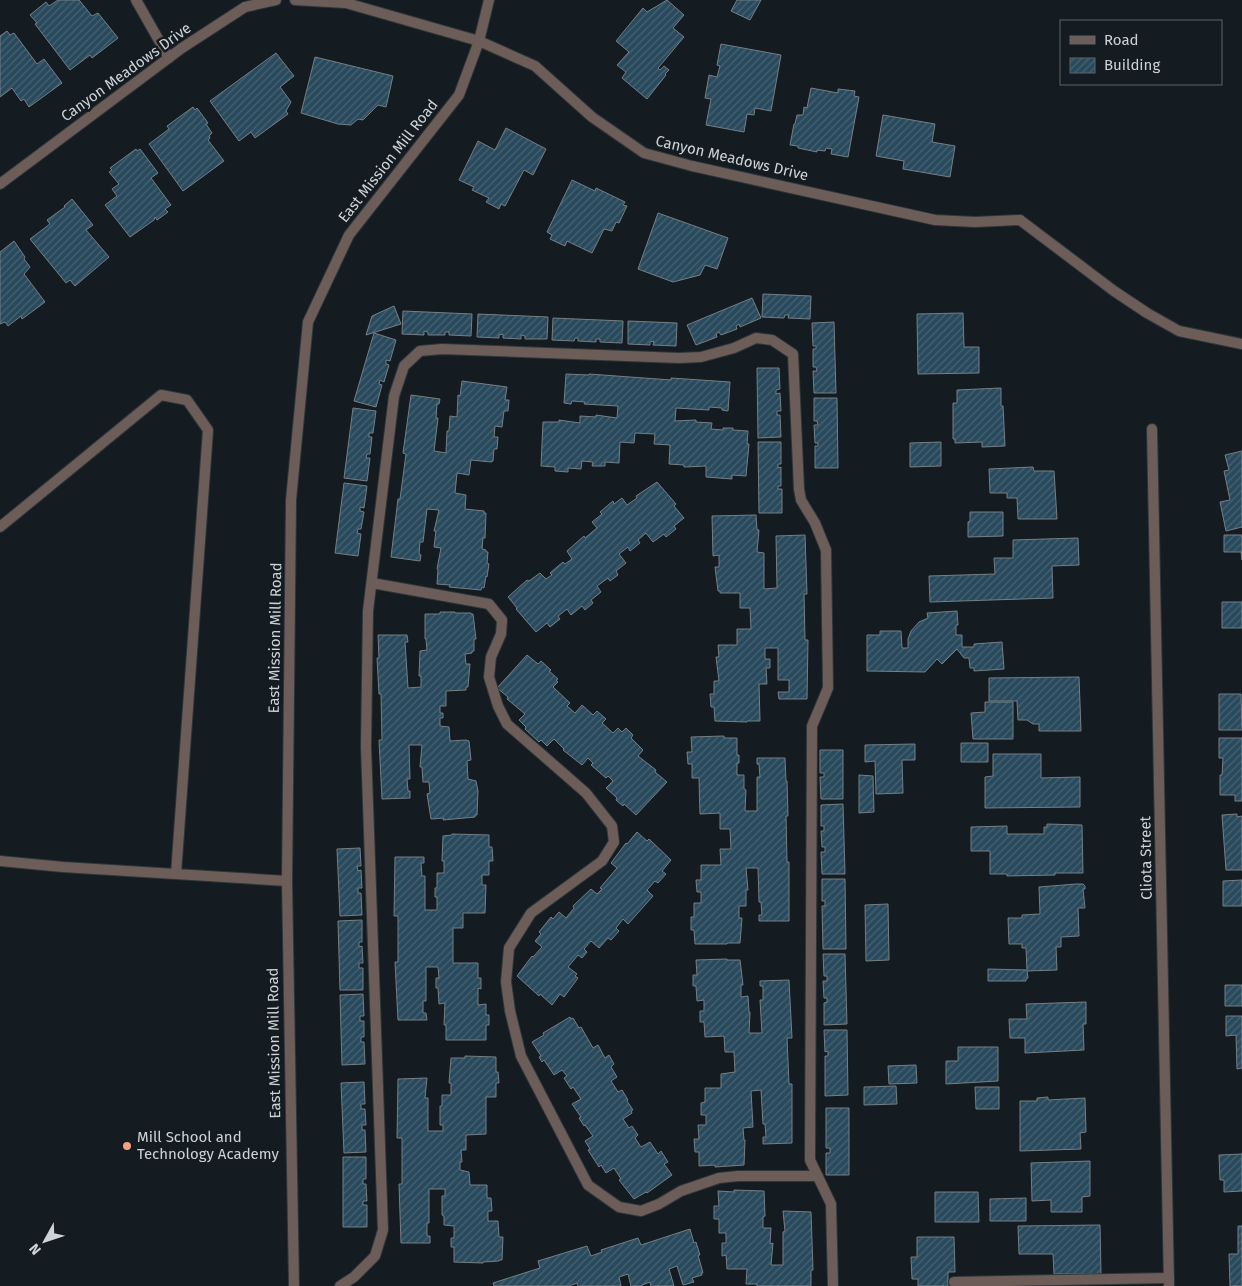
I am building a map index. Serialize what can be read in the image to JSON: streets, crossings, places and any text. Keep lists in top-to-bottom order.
{
  "streets": {
    "street": ["Canyon Meadows Drive", "East Mission Mill Road", "Cliota Street"]
  },
  "crossings": [
    ["Canyon Meadows Drive", "East Mission Mill Road"]
  ],
  "places": ["Mill School and Technology Academy"],
  "legend": ["Road", "Building"],
  "north": "bottom left"
}
